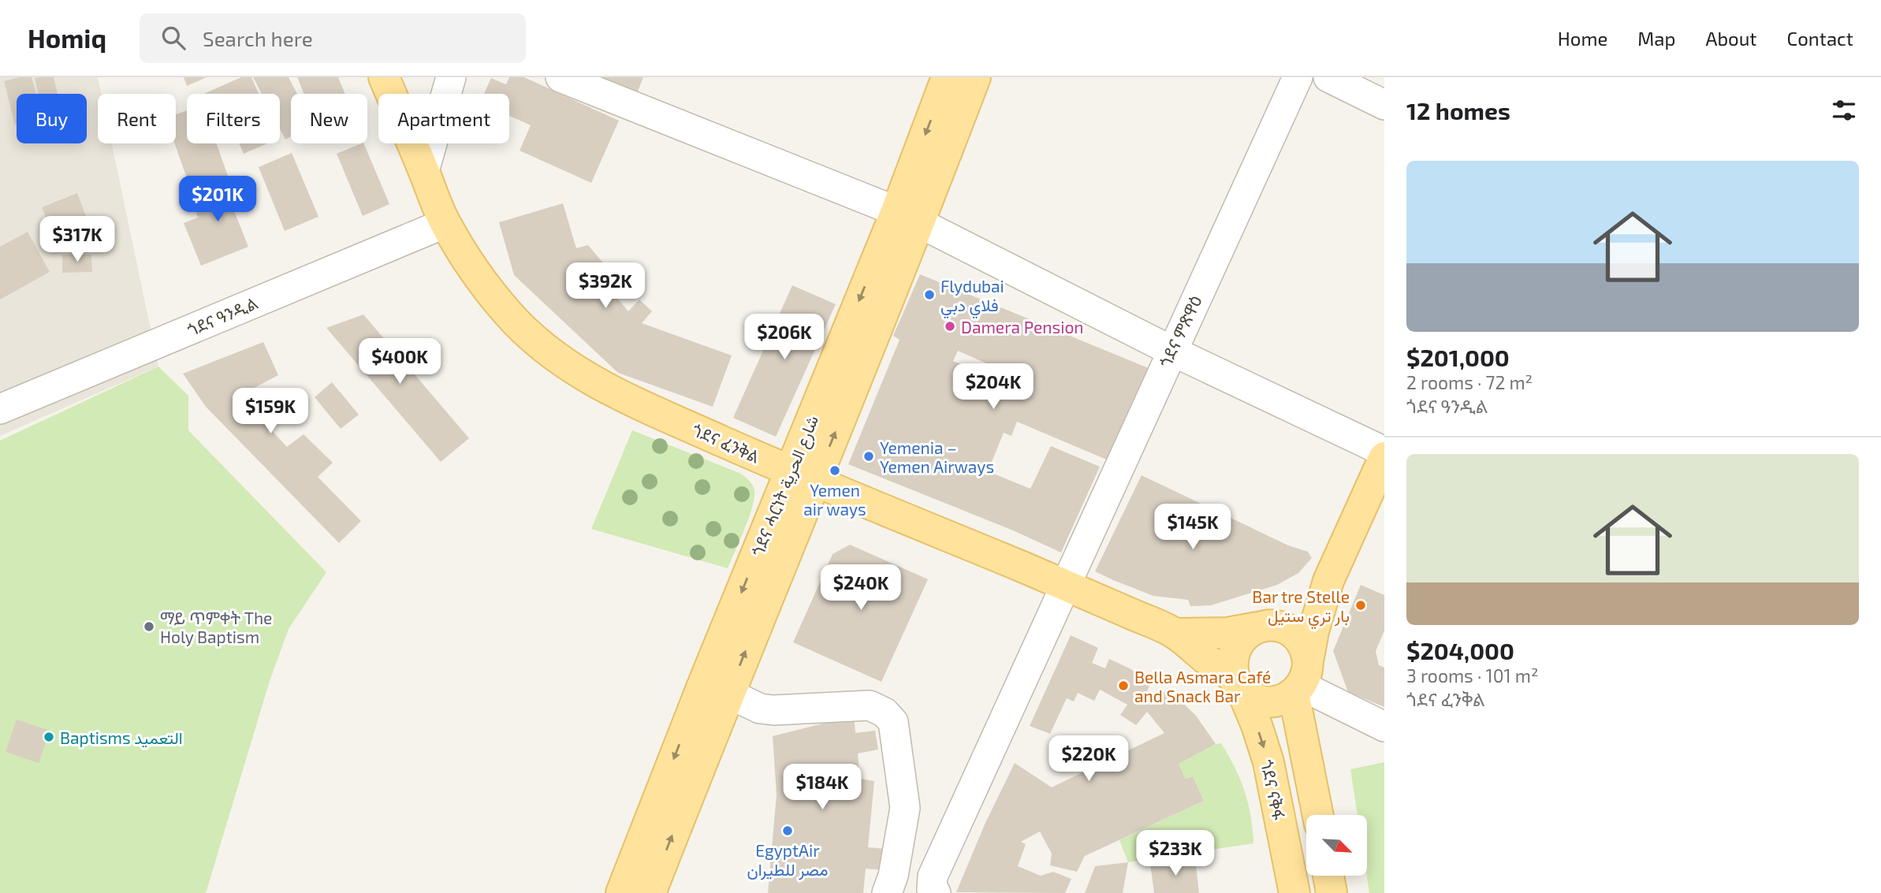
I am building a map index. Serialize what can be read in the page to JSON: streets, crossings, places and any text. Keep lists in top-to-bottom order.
{
  "streets": {
    "main road": ["ጎደና ፈንቅል", "ጎደና ሓርነት شارع الحرية", "ጎደና ናቅፋ"],
    "street": ["ጎደና ዓንዲል", "ጎደና ምጽዋዕ"]
  },
  "crossings": [
    ["ጎደና ዓንዲል", "ጎደና ፈንቅል"],
    ["ጎደና ምጽዋዕ", "ጎደና ፈንቅል"],
    ["ጎደና ፈንቅል", "ጎደና ሓርነት شارع الحرية"],
    ["ጎደና ፈንቅል", "ጎደና ናቅፋ"]
  ],
  "places": [
    "Flydubai فلاي دبي",
    "Damera Pension",
    "Yemenia – Yemen Airways",
    "Yemen air ways",
    "Bar tre Stelle بار تري ستيل",
    "ማይ ጥምቀት The Holy Baptism",
    "Bella Asmara Café and Snack Bar",
    "Baptisms التعميد",
    "EgyptAir مصر للطيران"
  ],
  "north": "bottom right",
  "page": {
    "header": "Homiq",
    "search": "Search here",
    "nav": [
      "Home",
      "Map",
      "About",
      "Contact"
    ],
    "heading": "12 homes",
    "chip": [
      "Buy",
      "Rent",
      "Filters",
      "New",
      "Apartment"
    ],
    "list": [
      {
        "name": "$201,000",
        "note": "2 rooms · 72 m² · ጎደና ዓንዲል"
      },
      {
        "name": "$204,000",
        "note": "3 rooms · 101 m² · ጎደና ፈንቅል"
      }
    ],
    "price": [
      "$201K",
      "$317K",
      "$392K",
      "$206K",
      "$400K",
      "$204K",
      "$159K",
      "$145K",
      "$240K",
      "$220K",
      "$184K",
      "$233K"
    ]
  }
}
